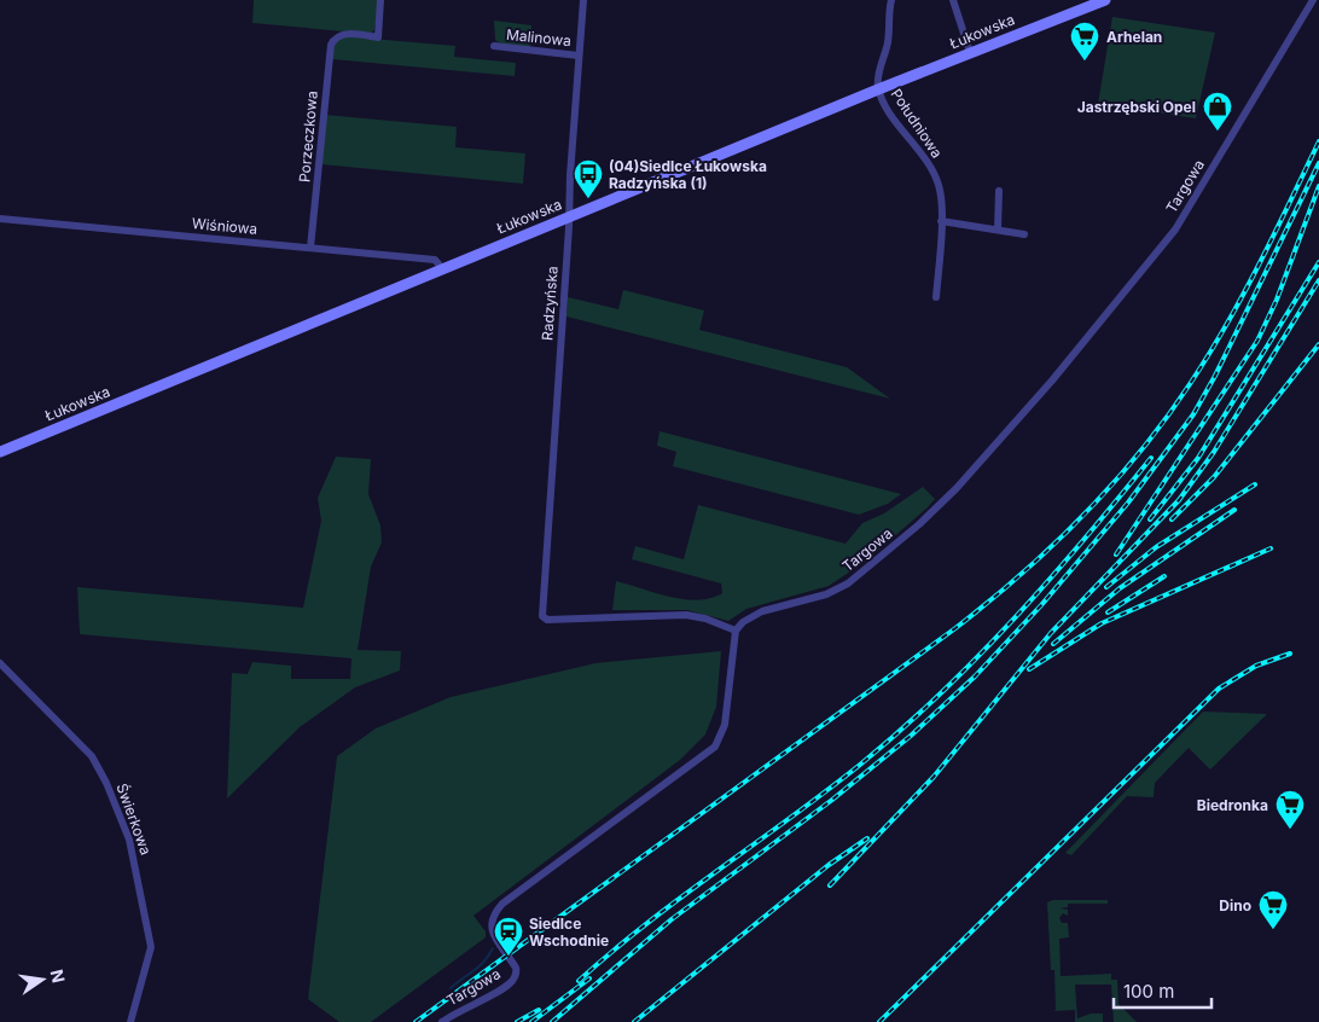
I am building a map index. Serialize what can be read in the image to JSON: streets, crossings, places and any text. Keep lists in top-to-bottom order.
{
  "streets": {
    "main road": ["Łukowska"],
    "street": [
      "Malinowa",
      "Południowa",
      "Porzeczkowa",
      "Targowa",
      "Wiśniowa",
      "Radzyńska",
      "Świerkowa"
    ]
  },
  "crossings": [
    ["Łukowska", "Południowa"],
    ["Łukowska", "Wiśniowa"],
    ["Łukowska", "Radzyńska"],
    ["Malinowa", "Radzyńska"],
    ["Porzeczkowa", "Wiśniowa"],
    ["Targowa", "Radzyńska"]
  ],
  "places": {
    "supermarket": ["Arhelan", "Biedronka", "Dino"],
    "shop": ["Jastrzębski Opel"],
    "bus stop": ["(04)Siedlce Łukowska Radzyńska (1)"],
    "station": ["Siedlce Wschodnie"]
  },
  "scale_bar": "100 m",
  "north": "right"
}
